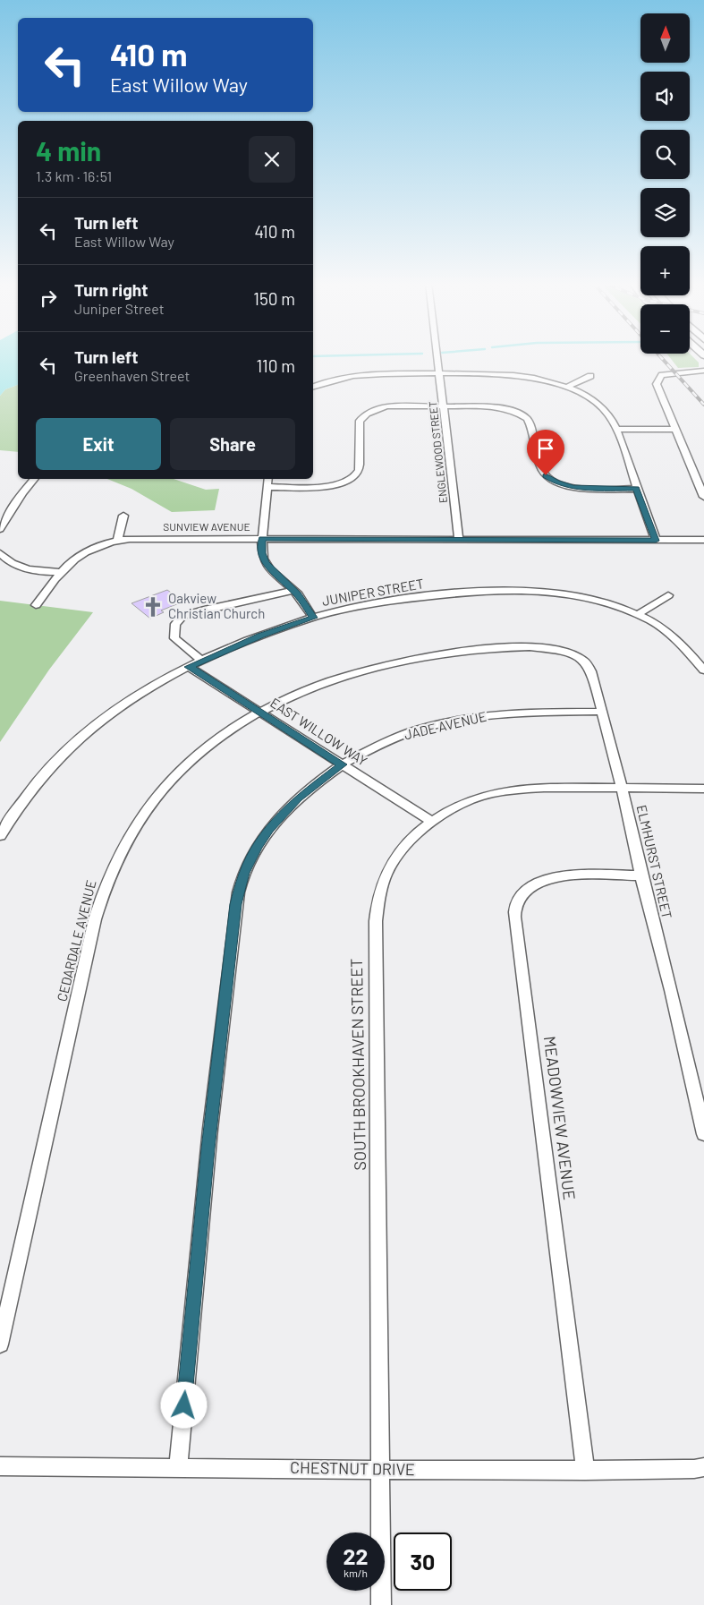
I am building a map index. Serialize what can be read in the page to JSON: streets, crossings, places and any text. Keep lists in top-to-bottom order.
{
  "streets": {
    "street": [
      "ENGLEWOOD STREET",
      "SUNVIEW AVENUE",
      "JUNIPER STREET",
      "JADE AVENUE",
      "EAST WILLOW WAY",
      "ELMHURST STREET",
      "CEDARDALE AVENUE",
      "SOUTH BROOKHAVEN STREET",
      "MEADOWVIEW AVENUE",
      "CHESTNUT DRIVE"
    ]
  },
  "crossings": [
    ["ENGLEWOOD STREET", "SUNVIEW AVENUE"],
    ["JUNIPER STREET", "EAST WILLOW WAY"],
    ["JADE AVENUE", "EAST WILLOW WAY"],
    ["JADE AVENUE", "ELMHURST STREET"],
    ["JADE AVENUE", "CHESTNUT DRIVE"],
    ["EAST WILLOW WAY", "CEDARDALE AVENUE"],
    ["EAST WILLOW WAY", "SOUTH BROOKHAVEN STREET"],
    ["ELMHURST STREET", "CEDARDALE AVENUE"],
    ["ELMHURST STREET", "SOUTH BROOKHAVEN STREET"],
    ["ELMHURST STREET", "MEADOWVIEW AVENUE"],
    ["SOUTH BROOKHAVEN STREET", "CHESTNUT DRIVE"],
    ["MEADOWVIEW AVENUE", "CHESTNUT DRIVE"]
  ],
  "places": {
    "church": ["Oakview Christian Church"]
  },
  "north": "top",
  "page": {
    "map_buttons": ["+", "−"],
    "turn": ["410 m", "East Willow Way"],
    "heading": ["4 min", "1.3 km · 16:51"],
    "list": [
      {
        "name": "Turn left",
        "note": "East Willow Way",
        "value": "410 m"
      },
      {
        "name": "Turn right",
        "note": "Juniper Street",
        "value": "150 m"
      },
      {
        "name": "Turn left",
        "note": "Greenhaven Street",
        "value": "110 m"
      }
    ],
    "buttons": ["Exit", "Share"],
    "speed": "22 km/h",
    "limit": "30"
  }
}
